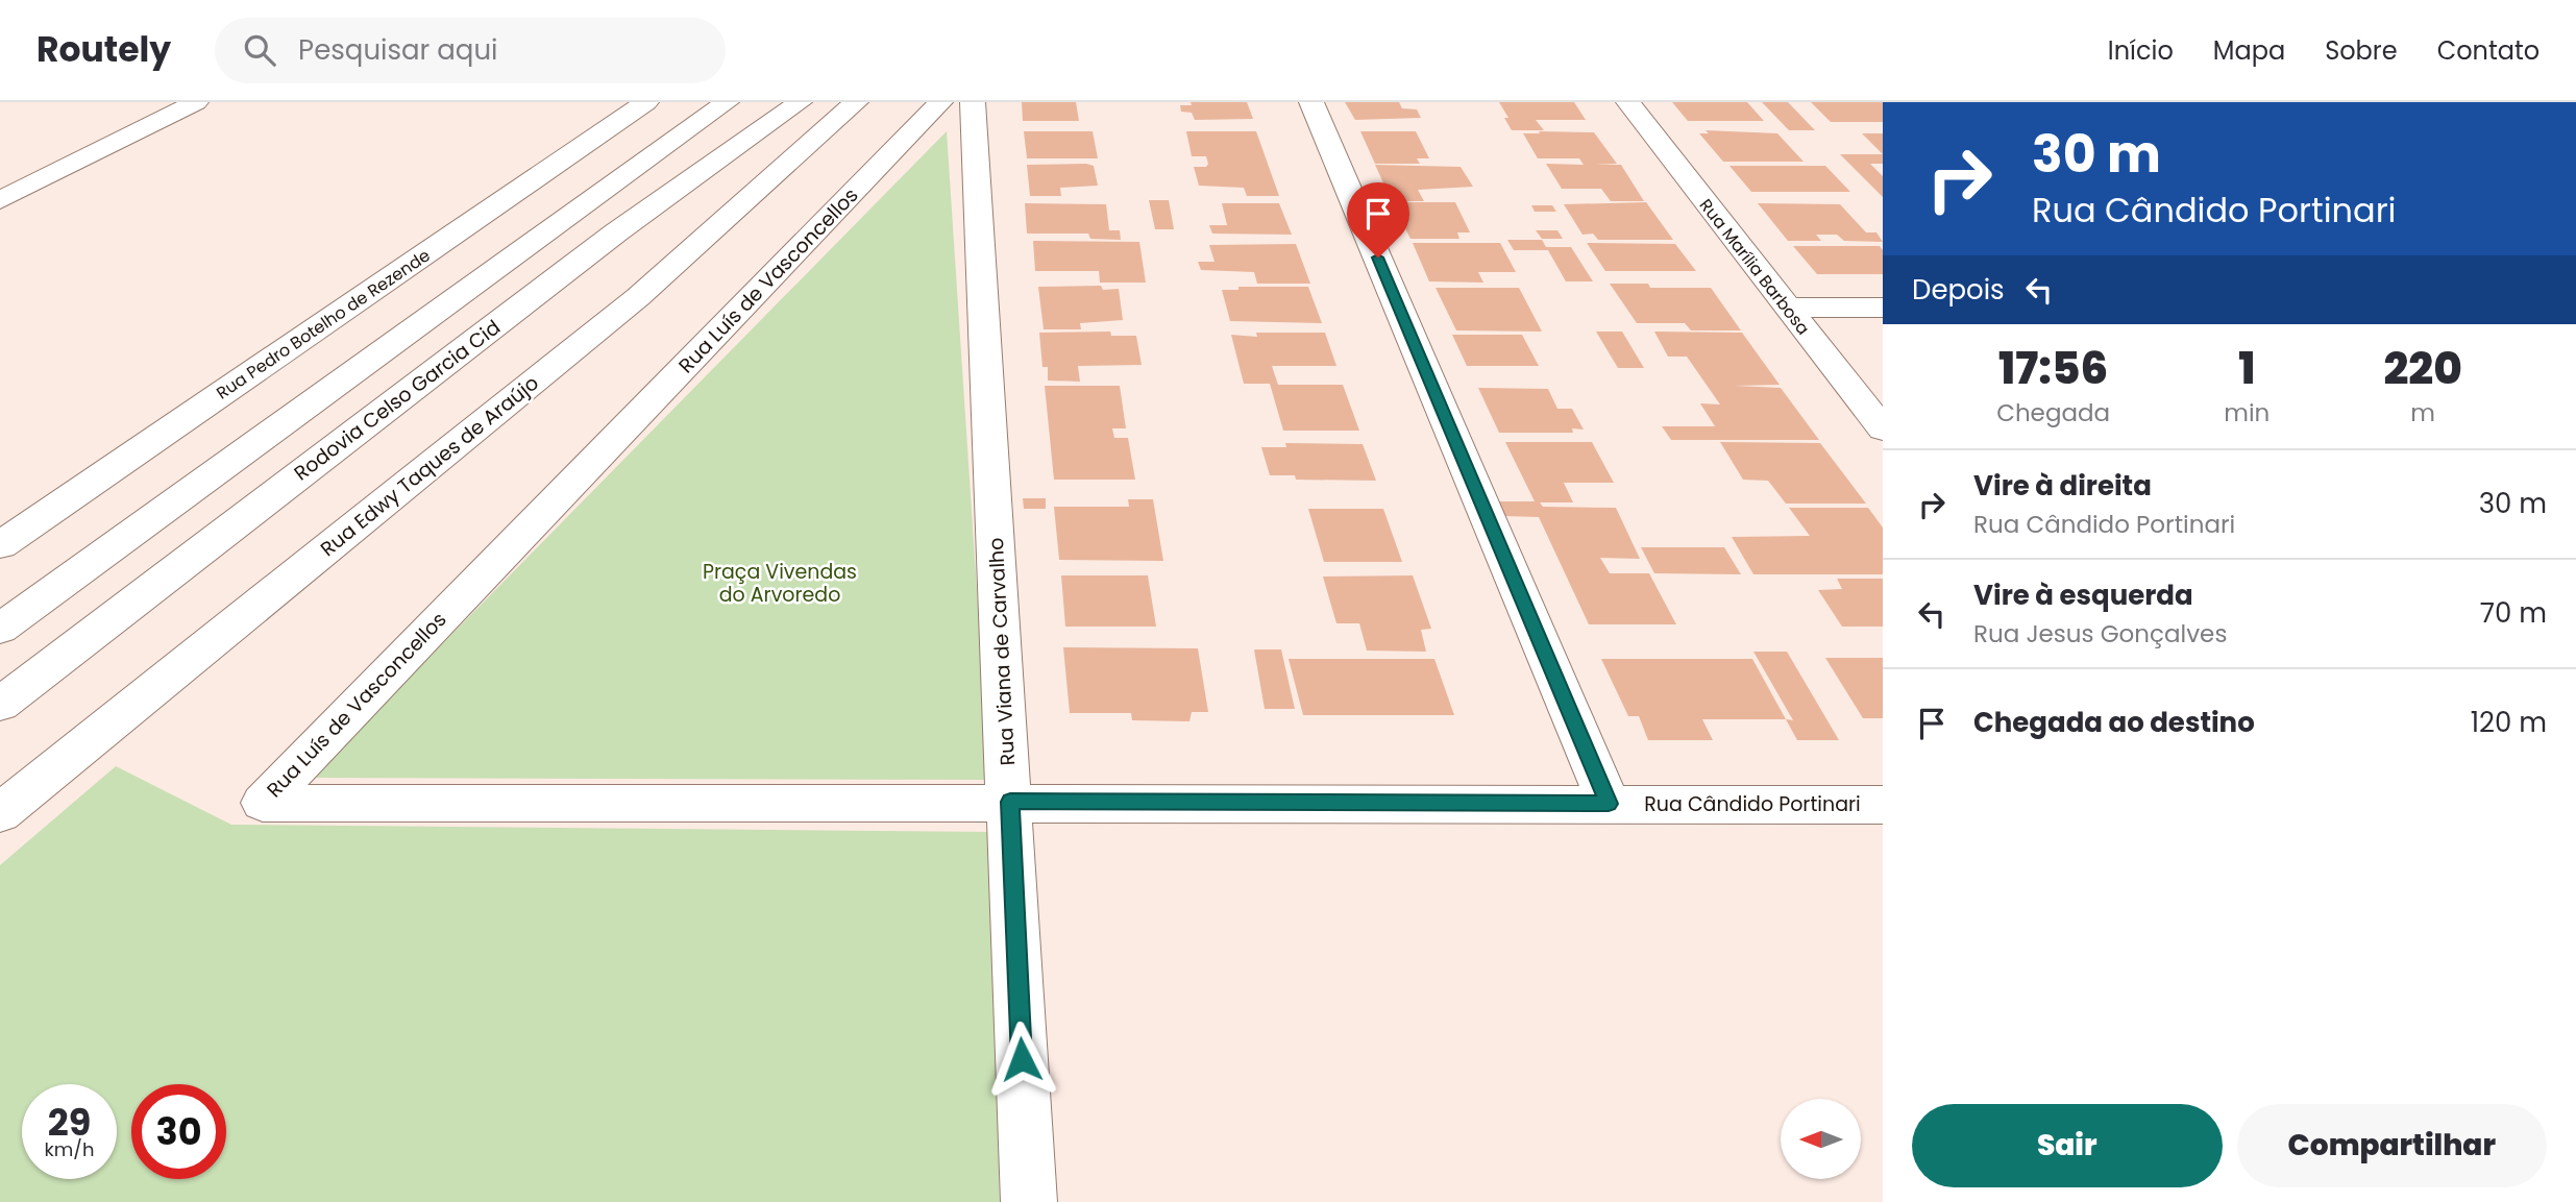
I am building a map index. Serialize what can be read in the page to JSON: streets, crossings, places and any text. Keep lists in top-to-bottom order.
{
  "streets": {
    "main road": [
      "Rua Marília Barbosa",
      "Rua Luís de Vasconcellos",
      "Rua Pedro Botelho de Rezende",
      "Rodovia Celso Garcia Cid",
      "Rua Edwy Taques de Araújo",
      "Rua Viana de Carvalho",
      "Rua Cândido Portinari"
    ]
  },
  "crossings": [
    ["Rua Luís de Vasconcellos", "Rua Viana de Carvalho"],
    ["Rua Luís de Vasconcellos", "Rua Cândido Portinari"],
    ["Rua Viana de Carvalho", "Rua Cândido Portinari"]
  ],
  "parks": ["Praça Vivendas do Arvoredo"],
  "north": "left",
  "page": {
    "header": "Routely",
    "search": "Pesquisar aqui",
    "nav": [
      "Início",
      "Mapa",
      "Sobre",
      "Contato"
    ],
    "turn": ["30 m", "Rua Cândido Portinari"],
    "then": "Depois",
    "eta": [
      "17:56",
      "Chegada",
      "1",
      "min",
      "220",
      "m"
    ],
    "list": [
      {
        "name": "Vire à direita",
        "note": "Rua Cândido Portinari",
        "value": "30 m"
      },
      {
        "name": "Vire à esquerda",
        "note": "Rua Jesus Gonçalves",
        "value": "70 m"
      },
      {
        "name": "Chegada ao destino",
        "value": "120 m"
      }
    ],
    "speed": "29 km/h",
    "limit": "30",
    "buttons": ["Sair", "Compartilhar"]
  }
}
